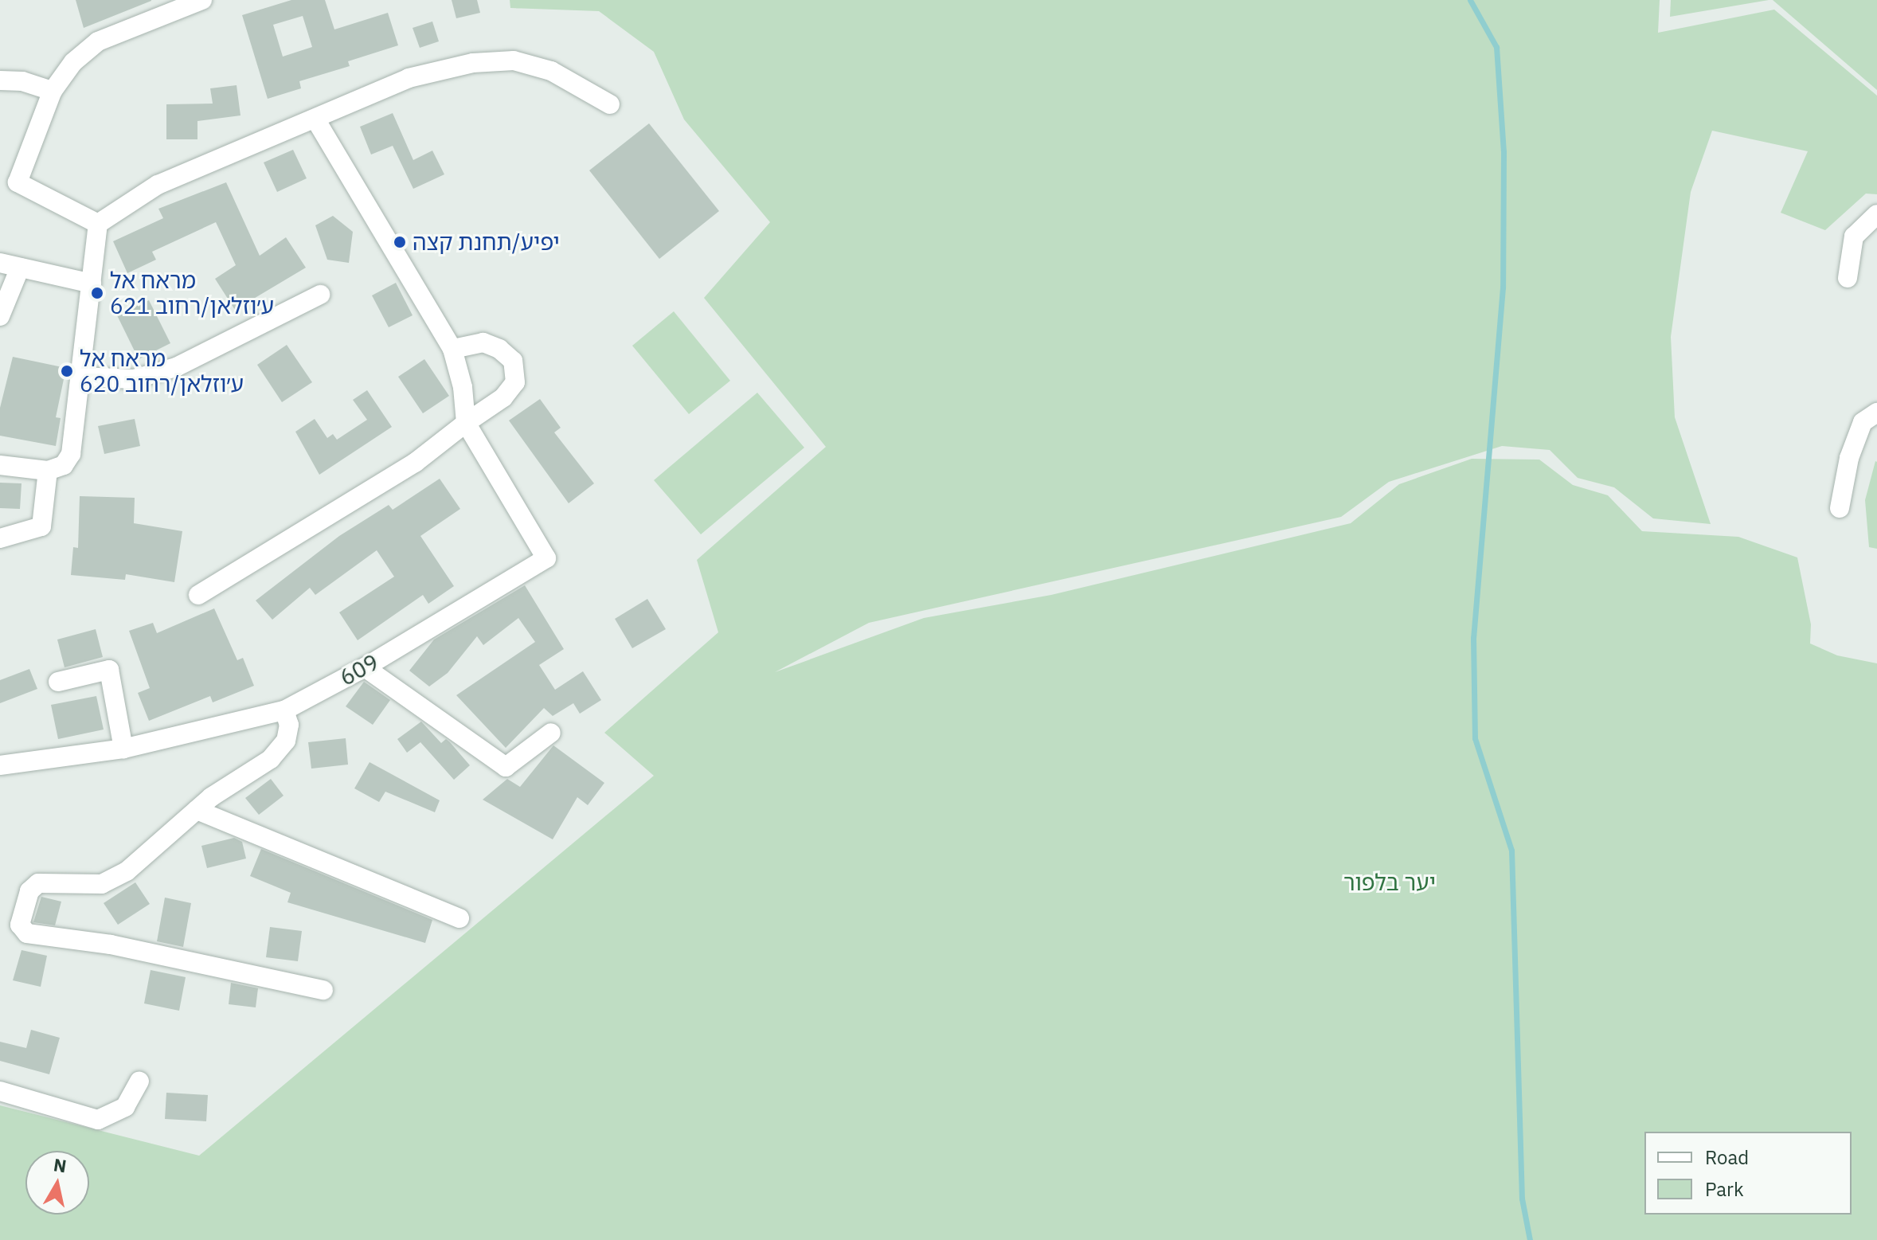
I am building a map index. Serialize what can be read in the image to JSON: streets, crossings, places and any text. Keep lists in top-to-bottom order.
{
  "streets": {
    "street": ["609"]
  },
  "parks": ["יער בלפור"],
  "places": ["יפיע/תחנת קצה", "מראח אל ע׳וזלאן/רחוב 621", "מראח אל ע׳וזלאן/רחוב 620"],
  "legend": ["Road", "Park"],
  "north": "top"
}
